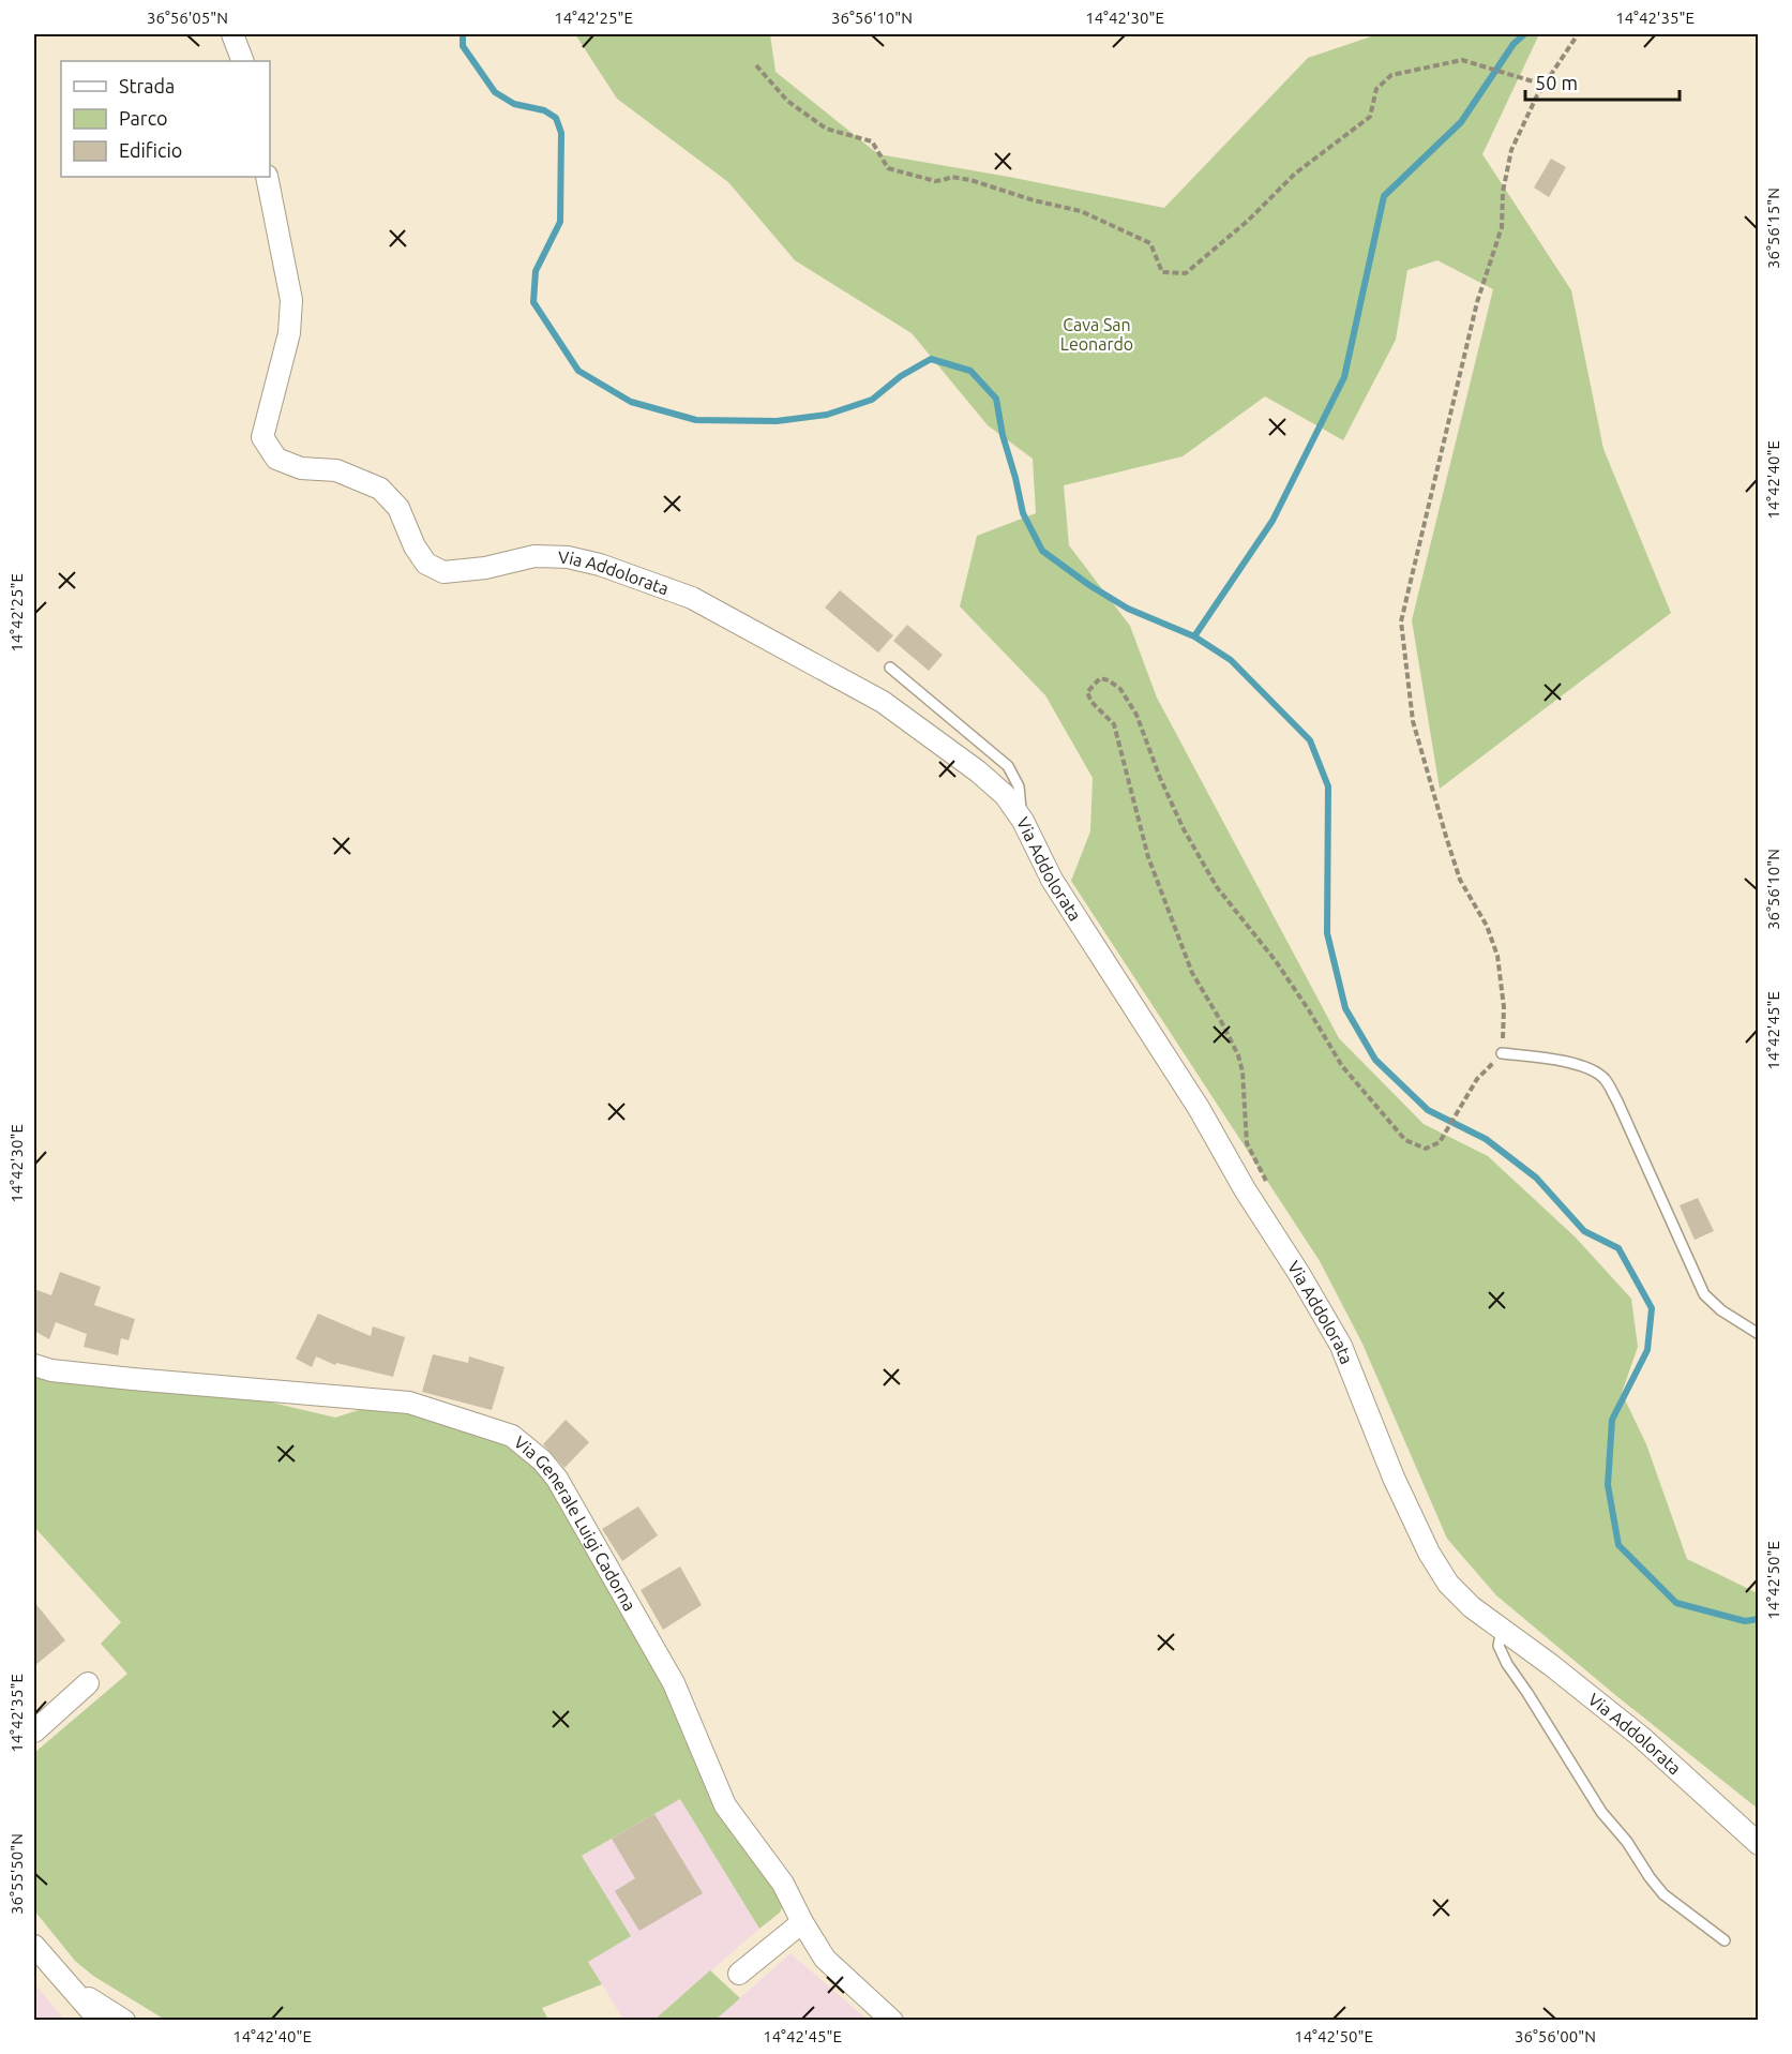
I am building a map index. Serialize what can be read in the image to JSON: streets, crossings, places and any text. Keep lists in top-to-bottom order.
{
  "streets": {
    "street": ["Via Addolorata", "Via Generale Luigi Cadorna"]
  },
  "parks": ["Cava San Leonardo"],
  "legend": ["Strada", "Parco", "Edificio"],
  "scale_bar": "50 m",
  "coordinates": [
    "36°56'05\"N",
    "14°42'25\"E",
    "36°56'10\"N",
    "14°42'30\"E",
    "14°42'35\"E",
    "36°56'15\"N",
    "14°42'40\"E",
    "14°42'45\"E",
    "14°42'50\"E",
    "36°55'50\"N",
    "36°56'00\"N"
  ]
}
